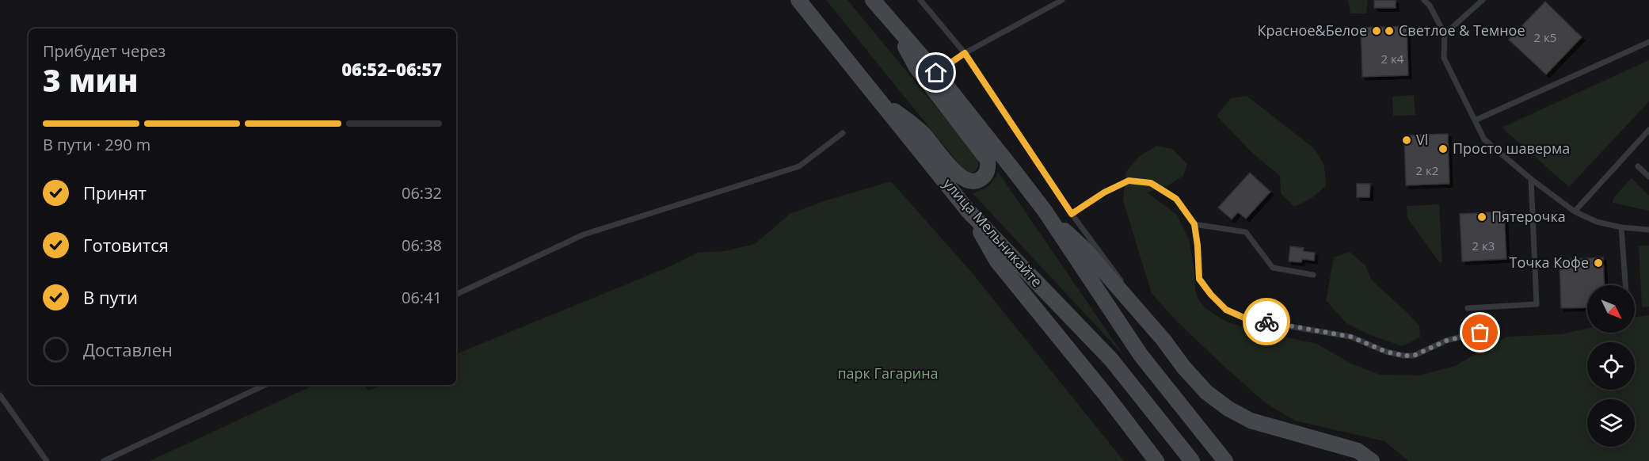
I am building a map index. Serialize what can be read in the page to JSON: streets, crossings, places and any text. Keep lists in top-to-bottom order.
{
  "streets": {
    "main road": ["улица Мельникайте"]
  },
  "parks": ["парк Гагарина"],
  "places": [
    "Красное&Белое",
    "Светлое & Темное",
    "Vl",
    "Просто шаверма",
    "Пятерочка",
    "Точка Кофе"
  ],
  "house_numbers": [
    "2 к5",
    "2 к4",
    "2 к2",
    "2 к3"
  ],
  "north": "bottom right",
  "page": {
    "heading": ["3 мин", "Прибудет через", "06:52–06:57"],
    "bar": "В пути · 290 m",
    "list": [
      ["Принят", "06:32"],
      ["Готовится", "06:38"],
      ["В пути", "06:41"],
      "Доставлен"
    ]
  }
}
